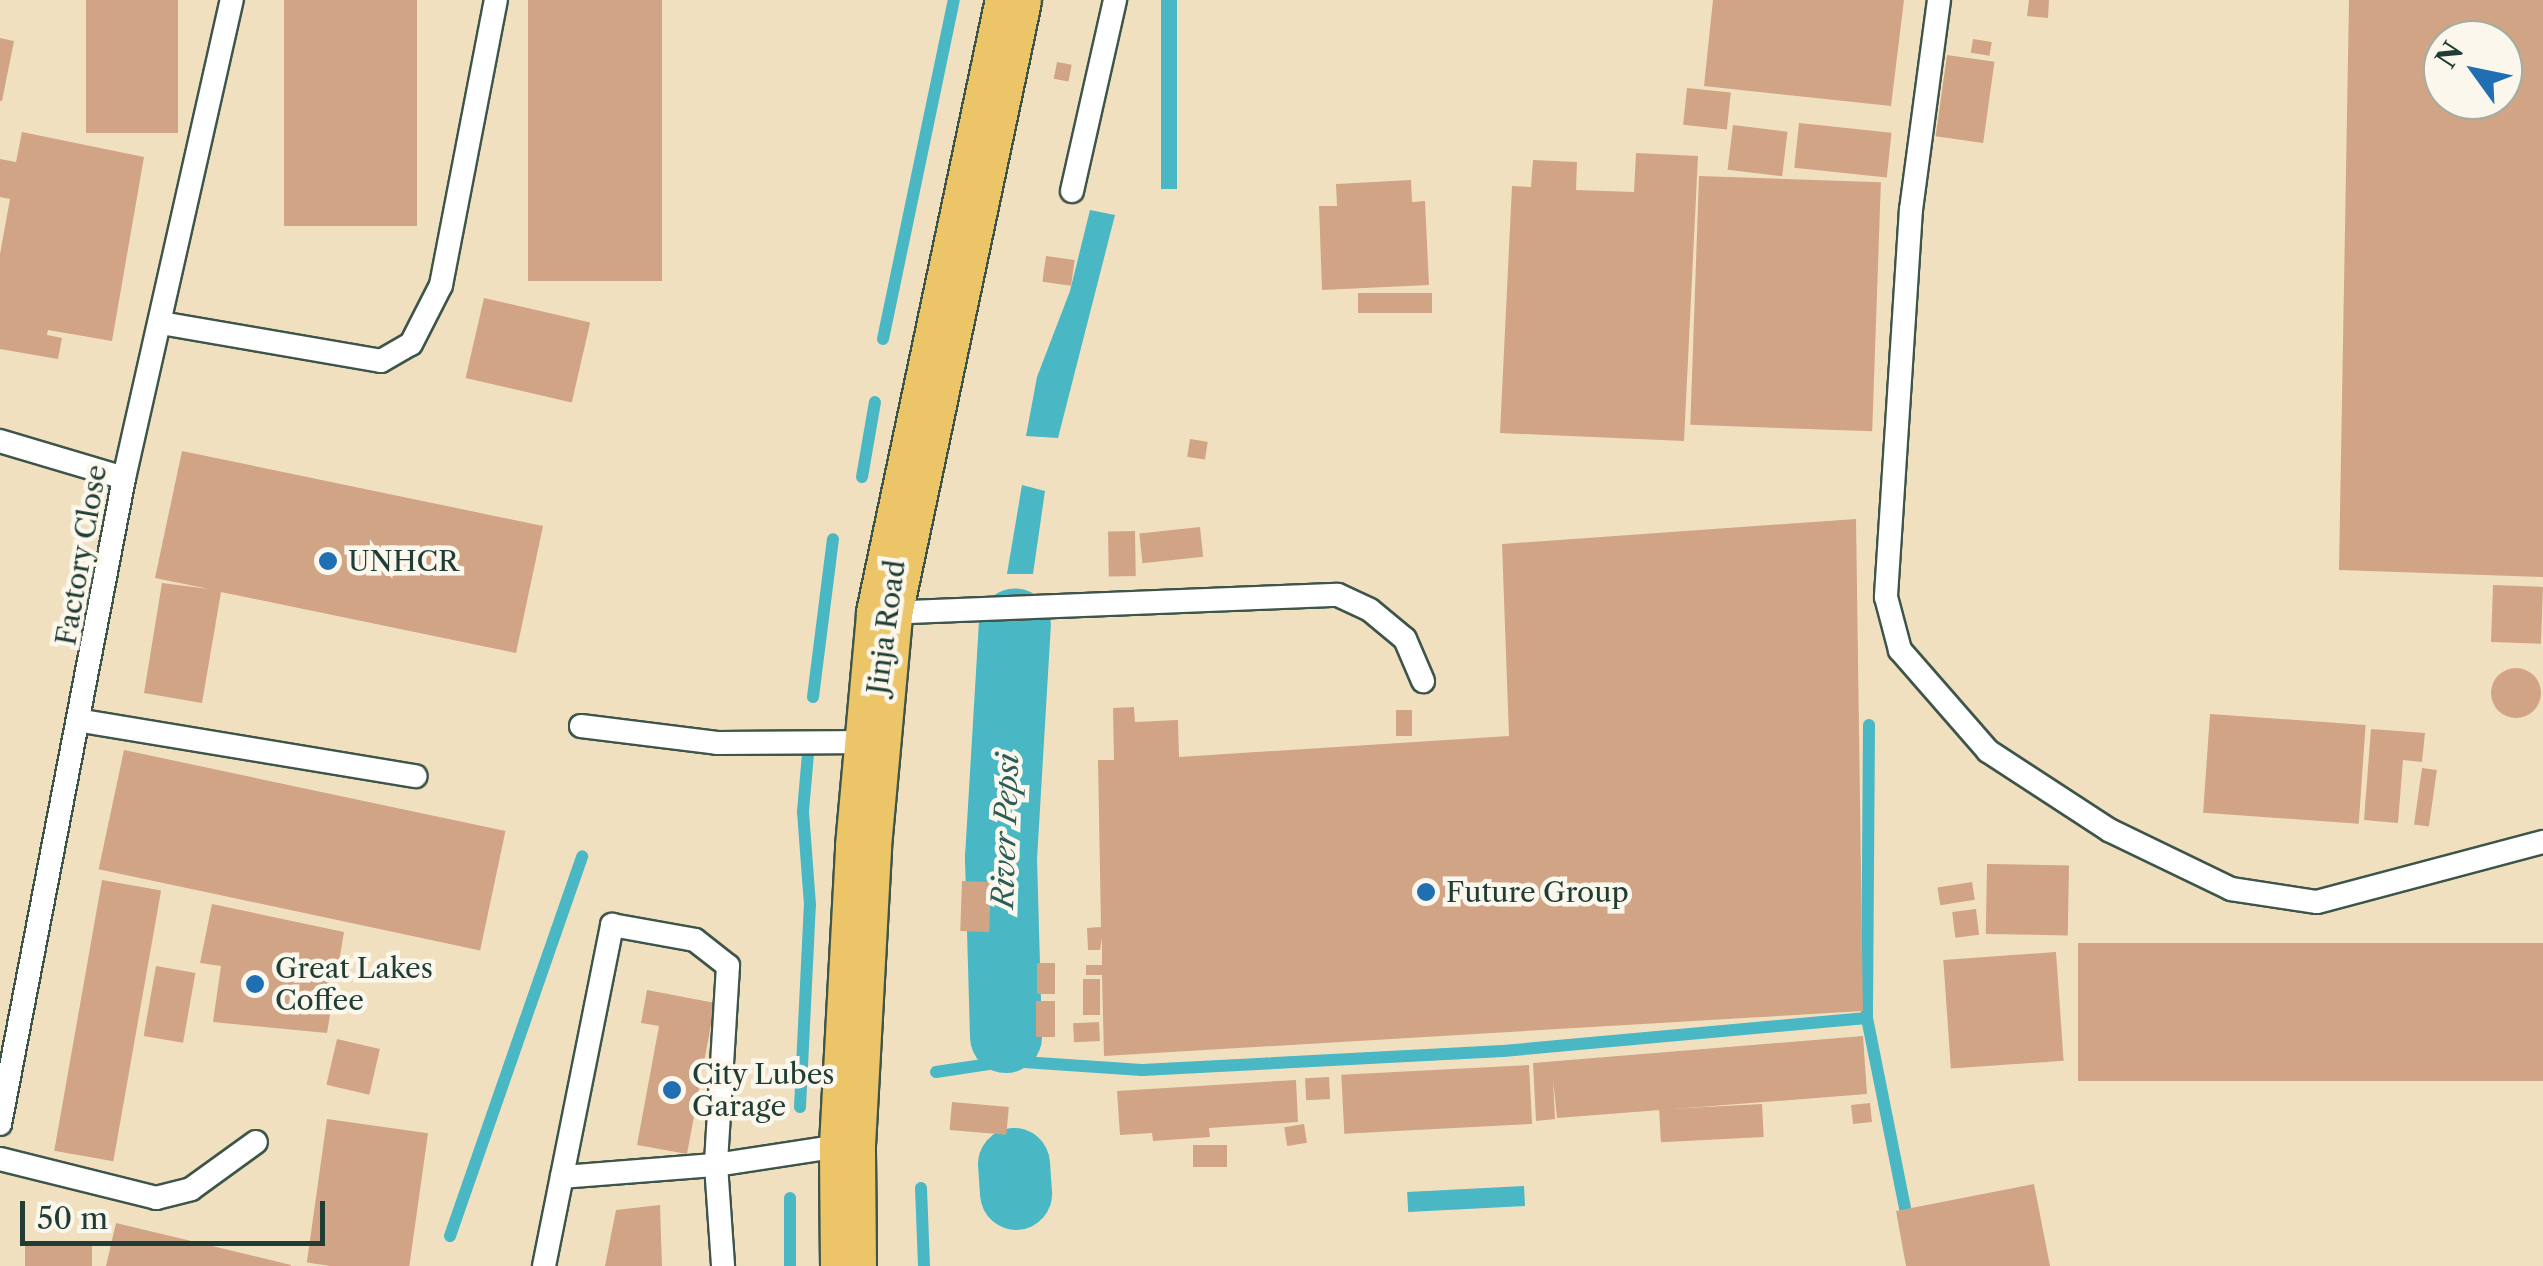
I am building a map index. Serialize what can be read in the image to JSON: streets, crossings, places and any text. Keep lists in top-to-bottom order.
{
  "streets": {
    "highway": ["Jinja Road"],
    "lane": ["Factory Close"]
  },
  "water": ["River Pepsi"],
  "places": [
    "UNHCR",
    "Future Group",
    "Great Lakes Coffee",
    "City Lubes Garage"
  ],
  "scale_bar": "50 m",
  "north": "top left"
}
